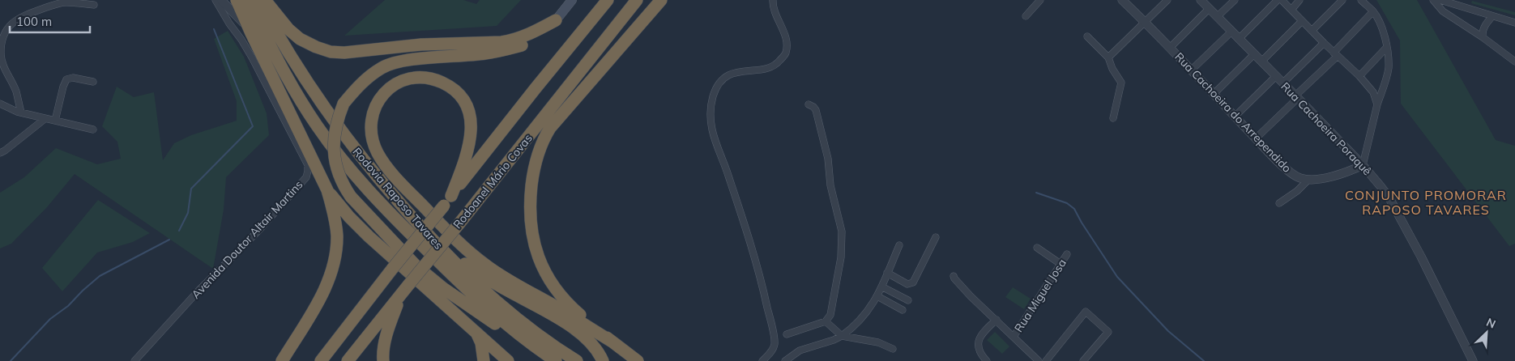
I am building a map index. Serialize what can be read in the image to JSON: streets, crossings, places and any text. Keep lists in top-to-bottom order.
{
  "streets": {
    "highway": ["Rodoanel Mário Covas", "Rodovia Raposo Tavares"],
    "street": [
      "Rua Cachoeira do Arrependido",
      "Rua Cachoeira Poraquê",
      "Avenida Doutor Altair Martins",
      "Rua Miguel Josa"
    ]
  },
  "districts": ["CONJUNTO PROMORAR RAPOSO TAVARES"],
  "scale_bar": "100 m",
  "north": "top right"
}
